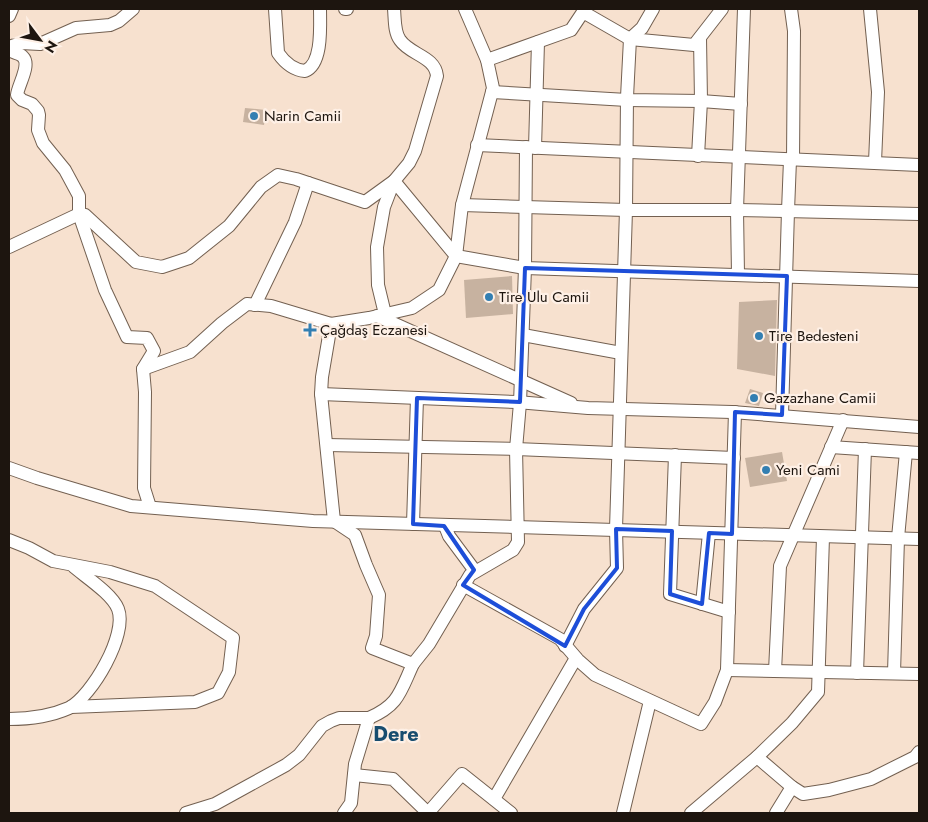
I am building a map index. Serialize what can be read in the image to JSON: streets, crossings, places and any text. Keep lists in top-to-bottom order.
{
  "districts": ["Dere"],
  "places": {
    "other": [
      "Narin Camii",
      "Tire Ulu Camii",
      "Tire Bedesteni",
      "Gazazhane Camii",
      "Yeni Cami"
    ],
    "health": ["Çağdaş Eczanesi"]
  },
  "north": "bottom right"
}
